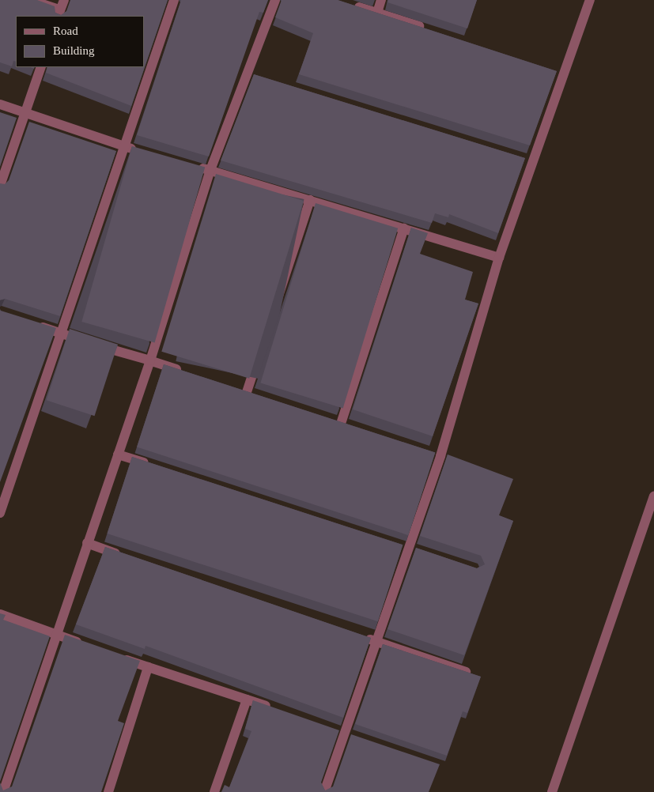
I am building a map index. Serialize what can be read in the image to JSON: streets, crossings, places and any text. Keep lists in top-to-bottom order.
{
  "legend": ["Road", "Building"]
}
